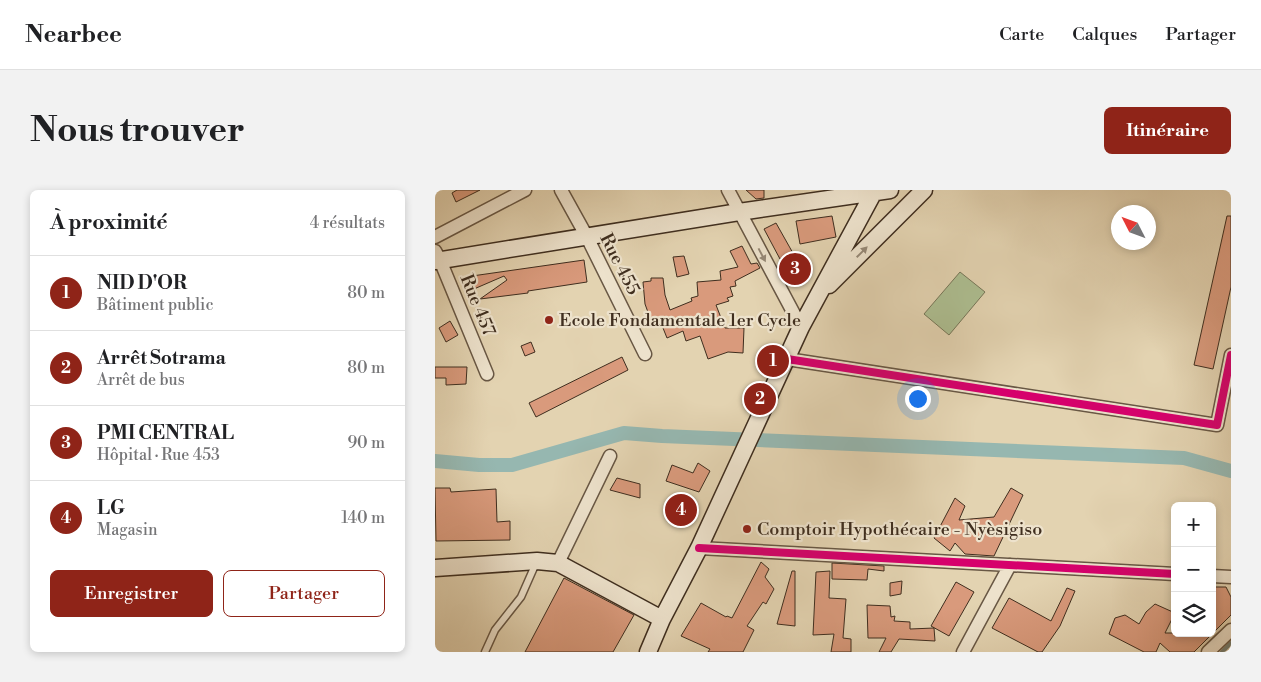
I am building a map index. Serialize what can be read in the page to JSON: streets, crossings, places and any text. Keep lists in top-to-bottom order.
{
  "streets": {
    "street": ["Rue 455", "Rue 457"]
  },
  "places": ["Ecole Fondamentale 1er Cycle", "Comptoir Hypothécaire - Nyèsigiso"],
  "north": "top left",
  "page": {
    "header": "Nearbee",
    "nav": ["Carte", "Calques", "Partager"],
    "buttons": [
      "Itinéraire",
      ["Enregistrer", "Partager"]
    ],
    "title": "Nous trouver",
    "heading": ["À proximité", "4 résultats"],
    "pins": [
      "3",
      "1",
      "2",
      "4"
    ],
    "list": [
      {
        "mark": "1",
        "name": "NID D'OR",
        "note": "Bâtiment public",
        "value": "80 m"
      },
      {
        "mark": "2",
        "name": "Arrêt Sotrama",
        "note": "Arrêt de bus",
        "value": "80 m"
      },
      {
        "mark": "3",
        "name": "PMI CENTRAL",
        "note": "Hôpital · Rue 453",
        "value": "90 m"
      },
      {
        "mark": "4",
        "name": "LG",
        "note": "Magasin",
        "value": "140 m"
      }
    ],
    "map_buttons": ["+", "−"]
  }
}
